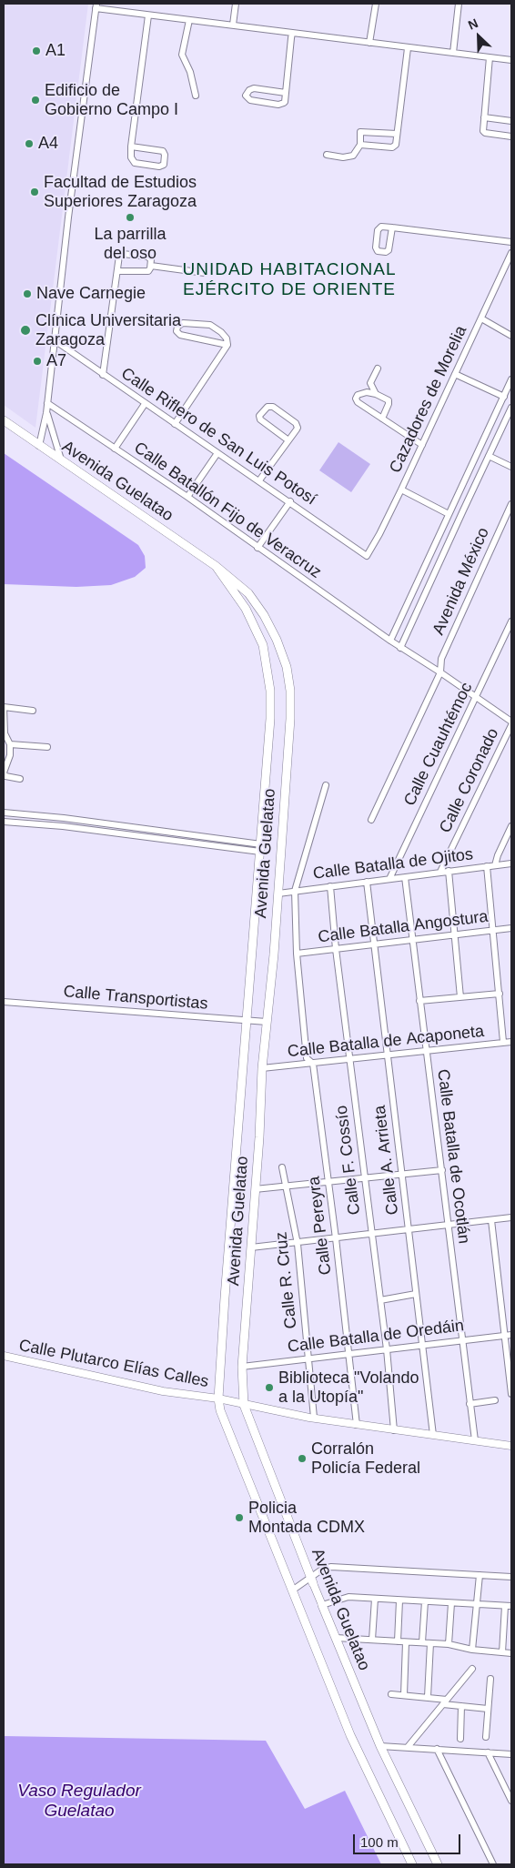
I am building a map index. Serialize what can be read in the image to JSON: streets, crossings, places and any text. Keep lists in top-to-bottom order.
{
  "streets": {
    "main road": ["Avenida Guelatao"],
    "street": [
      "Cazadores de Morelia",
      "Calle Riflero de San Luis Potosí",
      "Calle Batallón Fijo de Veracruz",
      "Avenida México",
      "Calle Cuauhtémoc",
      "Calle Coronado",
      "Calle Batalla de Ojitos",
      "Calle Batalla Angostura",
      "Calle Transportistas",
      "Calle Batalla de Acaponeta",
      "Calle Batalla de Ocotlán",
      "Calle F. Cossío",
      "Calle A. Arrieta",
      "Calle Pereyra",
      "Calle R. Cruz",
      "Calle Batalla de Oredáin",
      "Calle Plutarco Elías Calles"
    ]
  },
  "crossings": [
    ["Cazadores de Morelia", "Calle Riflero de San Luis Potosí"],
    ["Avenida Guelatao", "Calle Batalla de Ojitos"],
    ["Avenida Guelatao", "Calle Transportistas"],
    ["Avenida Guelatao", "Calle Batalla de Acaponeta"],
    ["Avenida Guelatao", "Calle Batalla de Oredáin"],
    ["Avenida Guelatao", "Calle Plutarco Elías Calles"],
    ["Calle Batallón Fijo de Veracruz", "Avenida México"],
    ["Calle Batallón Fijo de Veracruz", "Calle Cuauhtémoc"],
    ["Calle Cuauhtémoc", "Calle Batalla de Ojitos"],
    ["Calle Coronado", "Calle Batalla de Ojitos"],
    ["Calle Batalla de Ojitos", "Calle Batalla de Ocotlán"],
    ["Calle Batalla de Ojitos", "Calle F. Cossío"],
    ["Calle Batalla de Ojitos", "Calle A. Arrieta"],
    ["Calle Batalla de Ojitos", "Calle Pereyra"],
    ["Calle Batalla Angostura", "Calle Batalla de Ocotlán"],
    ["Calle Batalla Angostura", "Calle F. Cossío"],
    ["Calle Batalla Angostura", "Calle A. Arrieta"],
    ["Calle Batalla Angostura", "Calle Pereyra"],
    ["Calle Batalla de Acaponeta", "Calle Batalla de Ocotlán"],
    ["Calle Batalla de Acaponeta", "Calle F. Cossío"],
    ["Calle Batalla de Acaponeta", "Calle A. Arrieta"],
    ["Calle Batalla de Acaponeta", "Calle Pereyra"],
    ["Calle Batalla de Ocotlán", "Calle Batalla de Oredáin"],
    ["Calle Batalla de Ocotlán", "Calle Plutarco Elías Calles"],
    ["Calle F. Cossío", "Calle Batalla de Oredáin"],
    ["Calle F. Cossío", "Calle Plutarco Elías Calles"],
    ["Calle A. Arrieta", "Calle Batalla de Oredáin"],
    ["Calle A. Arrieta", "Calle Plutarco Elías Calles"],
    ["Calle Pereyra", "Calle Batalla de Oredáin"],
    ["Calle Pereyra", "Calle Plutarco Elías Calles"],
    ["Calle R. Cruz", "Calle Batalla de Oredáin"],
    ["Calle R. Cruz", "Calle Plutarco Elías Calles"]
  ],
  "districts": ["UNIDAD HABITACIONAL EJÉRCITO DE ORIENTE"],
  "water": ["Vaso Regulador Guelatao"],
  "places": [
    "A1",
    "Edificio de Gobierno Campo I",
    "A4",
    "Facultad de Estudios Superiores Zaragoza",
    "La parrilla del oso",
    "Nave Carnegie",
    "Clínica Universitaria Zaragoza",
    "A7",
    "Biblioteca \"Volando a la Utopía\"",
    "Corralón Policía Federal",
    "Policia Montada CDMX"
  ],
  "scale_bar": "100 m",
  "north": "top left"
}
